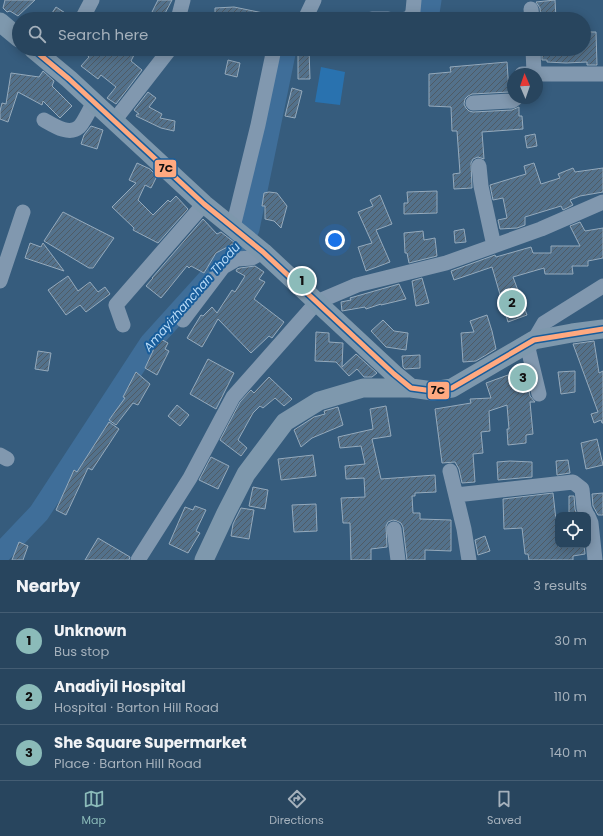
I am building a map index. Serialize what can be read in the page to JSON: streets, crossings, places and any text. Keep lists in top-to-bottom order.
{
  "water": ["Amayizhanchan Thodu"],
  "lines": ["transit line 7C"],
  "north": "top",
  "page": {
    "search": "Search here",
    "pins": ["1", "2", "3"],
    "heading": ["Nearby", "3 results"],
    "list": [
      {
        "mark": "1",
        "name": "Unknown",
        "note": "Bus stop",
        "value": "30 m"
      },
      {
        "mark": "2",
        "name": "Anadiyil Hospital",
        "note": "Hospital · Barton Hill Road",
        "value": "110 m"
      },
      {
        "mark": "3",
        "name": "She Square Supermarket",
        "note": "Place · Barton Hill Road",
        "value": "140 m"
      }
    ],
    "nav": ["Map", "Directions", "Saved"]
  }
}
